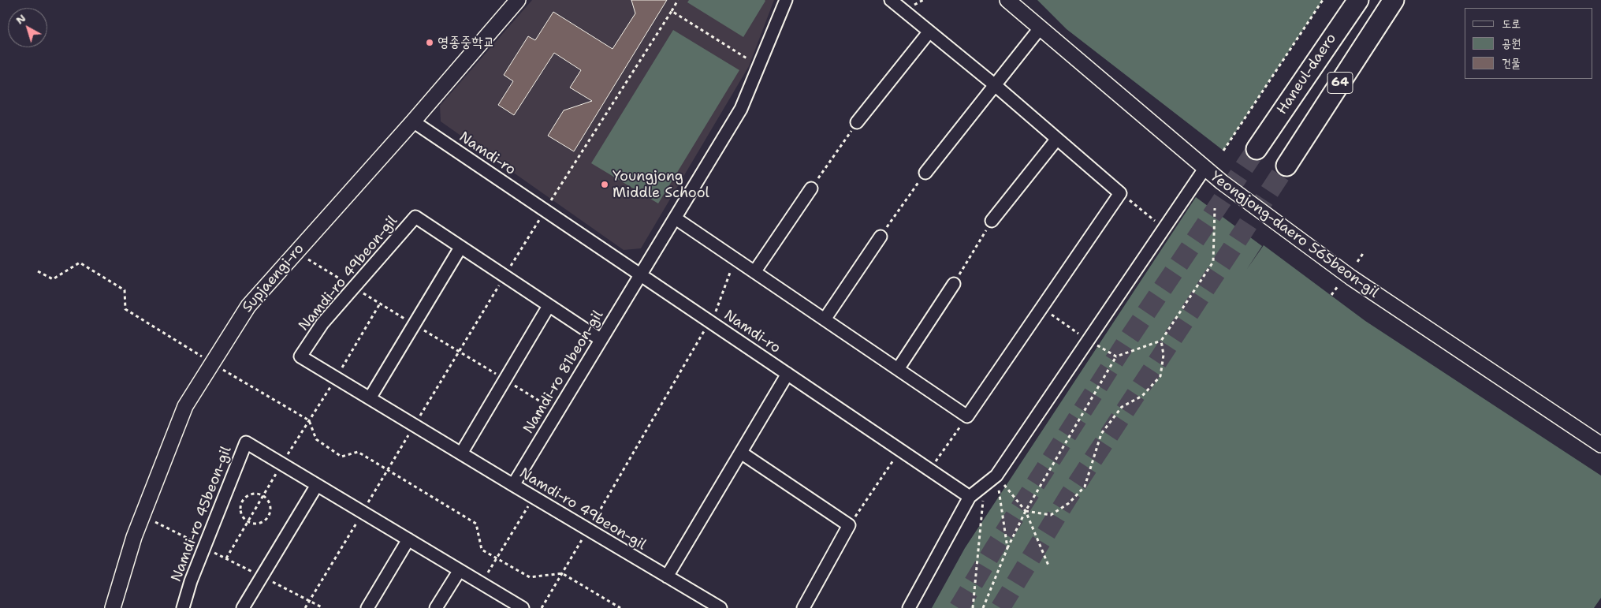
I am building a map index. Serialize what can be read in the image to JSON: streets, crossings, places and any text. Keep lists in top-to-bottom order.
{
  "streets": {
    "highway": ["Haneul-daero", "64"],
    "street": [
      "Namdi-ro",
      "Yeongjong-daero 565beon-gil",
      "Namdi-ro 49beon-gil",
      "Supjaengi-ro",
      "Namdi-ro 81beon-gil",
      "Namdi-ro 45beon-gil"
    ]
  },
  "crossings": [
    ["Namdi-ro", "Supjaengi-ro"],
    ["Namdi-ro", "Namdi-ro 81beon-gil"],
    ["Namdi-ro 49beon-gil", "Namdi-ro 81beon-gil"]
  ],
  "places": ["영종중학교", "Youngjong Middle School"],
  "legend": ["도로", "공원", "건물"],
  "north": "top left"
}
